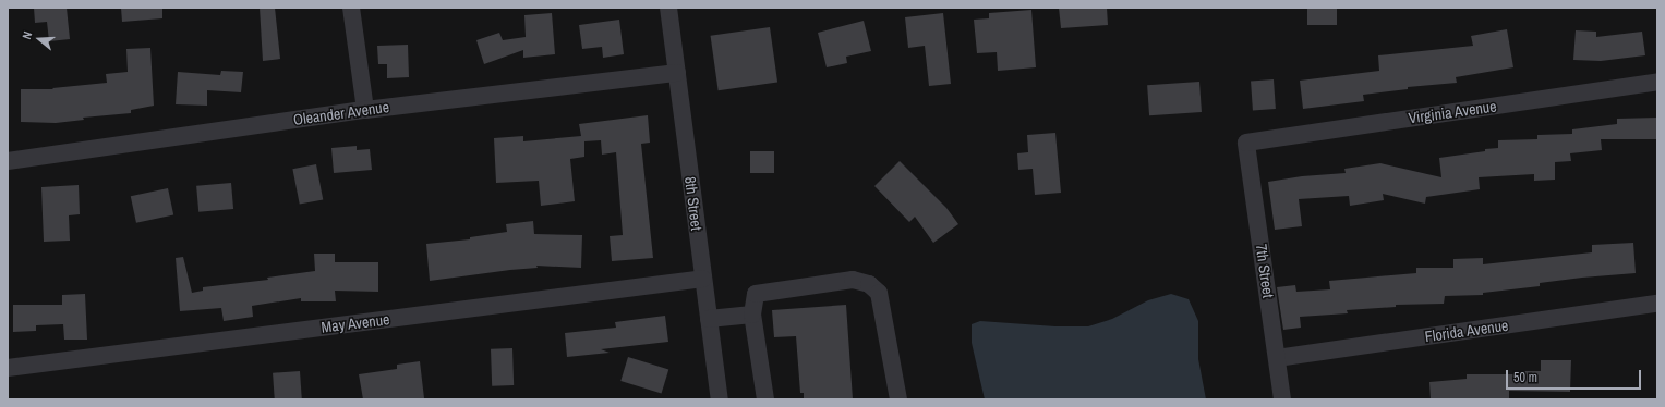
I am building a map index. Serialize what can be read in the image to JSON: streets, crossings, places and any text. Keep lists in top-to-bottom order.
{
  "streets": {
    "street": [
      "Virginia Avenue",
      "Oleander Avenue",
      "8th Street",
      "7th Street",
      "May Avenue",
      "Florida Avenue"
    ]
  },
  "crossings": [
    ["Virginia Avenue", "7th Street"],
    ["Oleander Avenue", "8th Street"],
    ["8th Street", "May Avenue"],
    ["7th Street", "Florida Avenue"]
  ],
  "scale_bar": "50 m",
  "north": "left"
}
